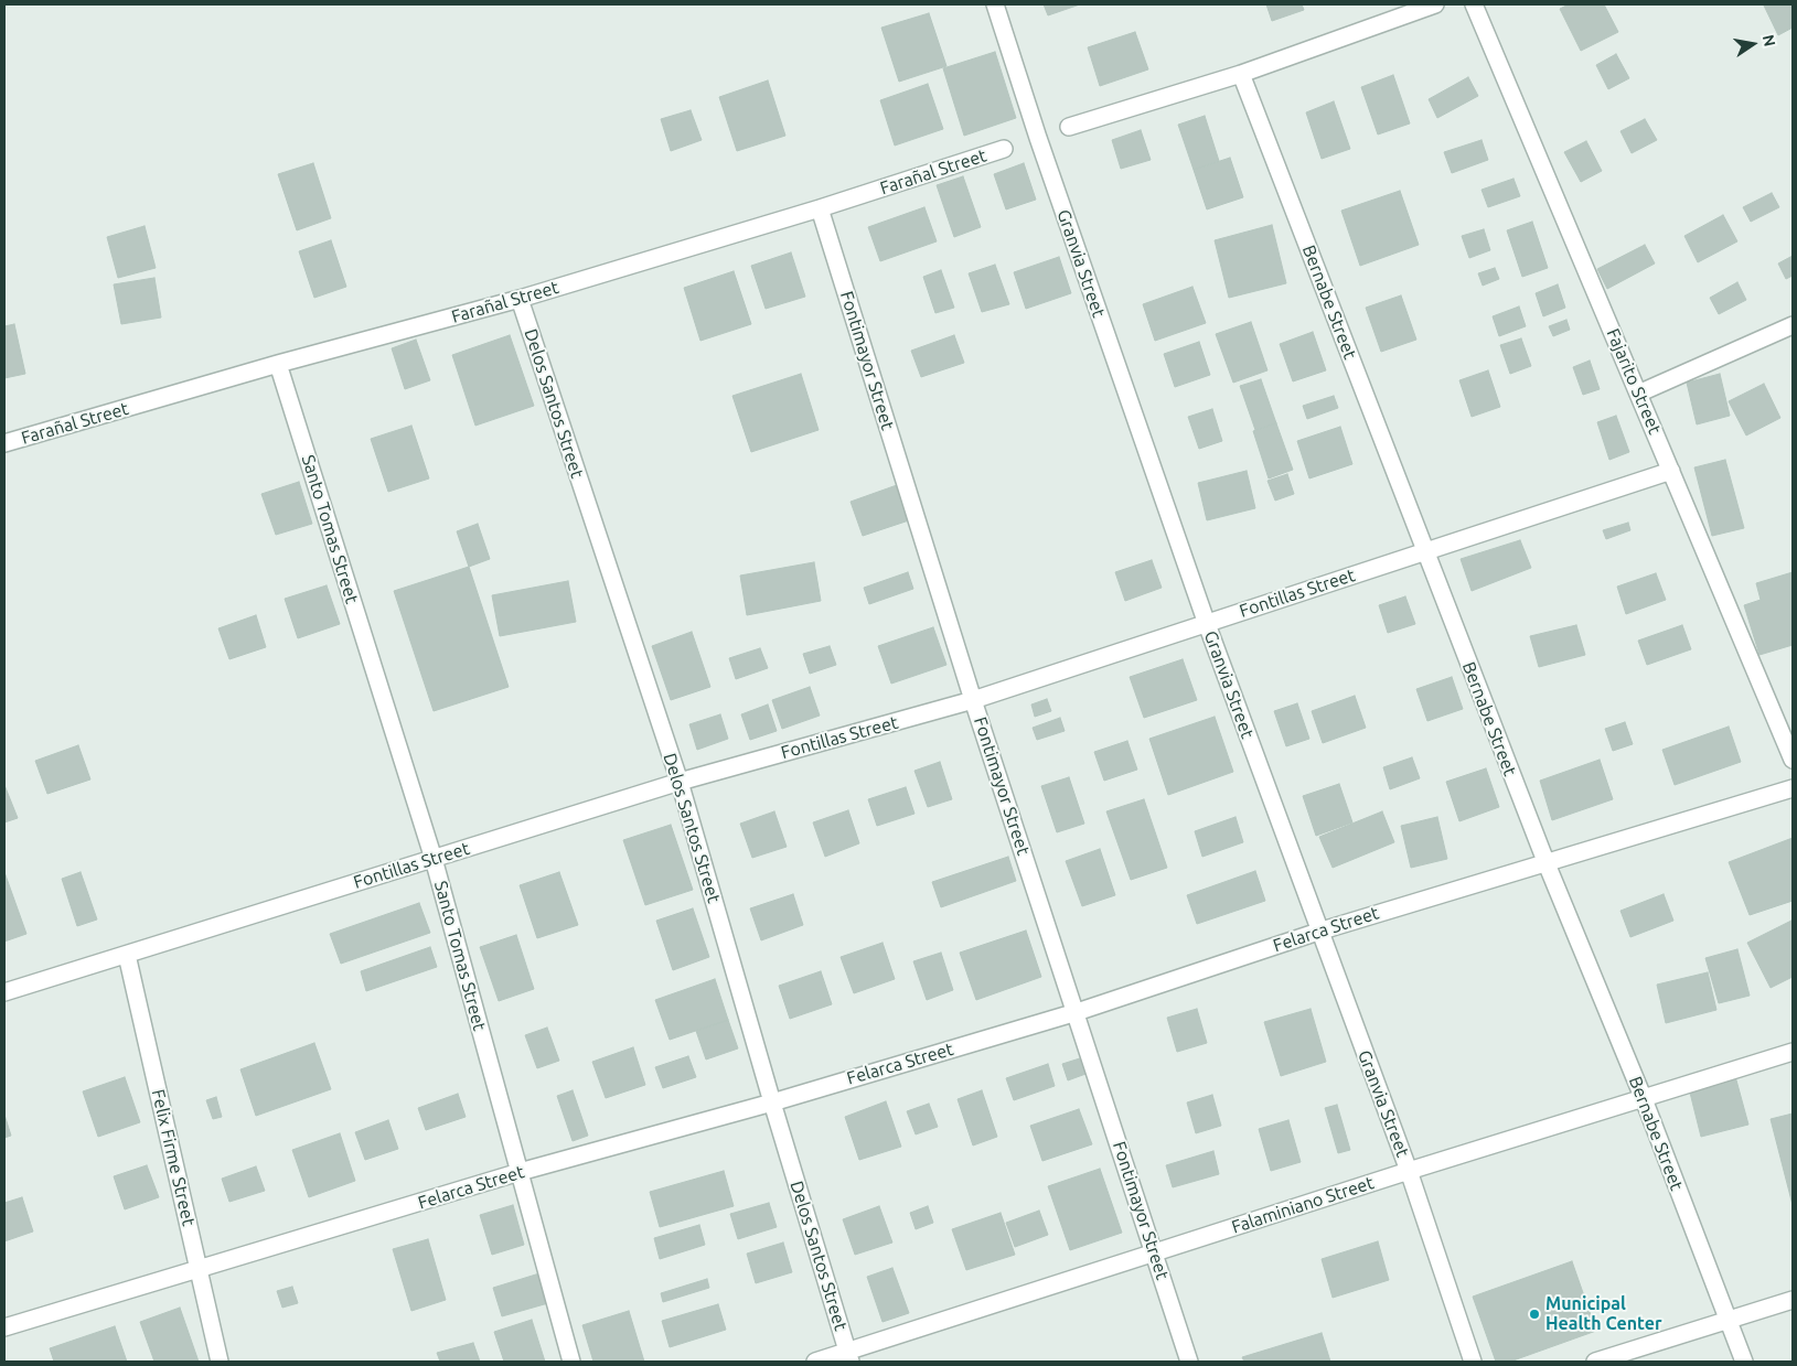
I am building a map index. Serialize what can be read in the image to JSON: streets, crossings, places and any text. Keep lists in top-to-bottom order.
{
  "streets": {
    "street": [
      "Farañal Street",
      "Granvia Street",
      "Bernabe Street",
      "Fontimayor Street",
      "Fajarito Street",
      "Delos Santos Street",
      "Santo Tomas Street",
      "Fontillas Street",
      "Felarca Street",
      "Felix Firme Street",
      "Falaminiano Street"
    ]
  },
  "crossings": [
    ["Farañal Street", "Fontimayor Street"],
    ["Farañal Street", "Delos Santos Street"],
    ["Farañal Street", "Santo Tomas Street"],
    ["Granvia Street", "Fontillas Street"],
    ["Granvia Street", "Felarca Street"],
    ["Granvia Street", "Falaminiano Street"],
    ["Bernabe Street", "Fontillas Street"],
    ["Bernabe Street", "Felarca Street"],
    ["Bernabe Street", "Falaminiano Street"],
    ["Fontimayor Street", "Fontillas Street"],
    ["Fontimayor Street", "Felarca Street"],
    ["Fontimayor Street", "Falaminiano Street"],
    ["Fajarito Street", "Fontillas Street"],
    ["Delos Santos Street", "Fontillas Street"],
    ["Delos Santos Street", "Felarca Street"],
    ["Delos Santos Street", "Falaminiano Street"],
    ["Santo Tomas Street", "Fontillas Street"],
    ["Santo Tomas Street", "Felarca Street"],
    ["Fontillas Street", "Felix Firme Street"],
    ["Felarca Street", "Felix Firme Street"]
  ],
  "places": ["Municipal Health Center"],
  "north": "right"
}
